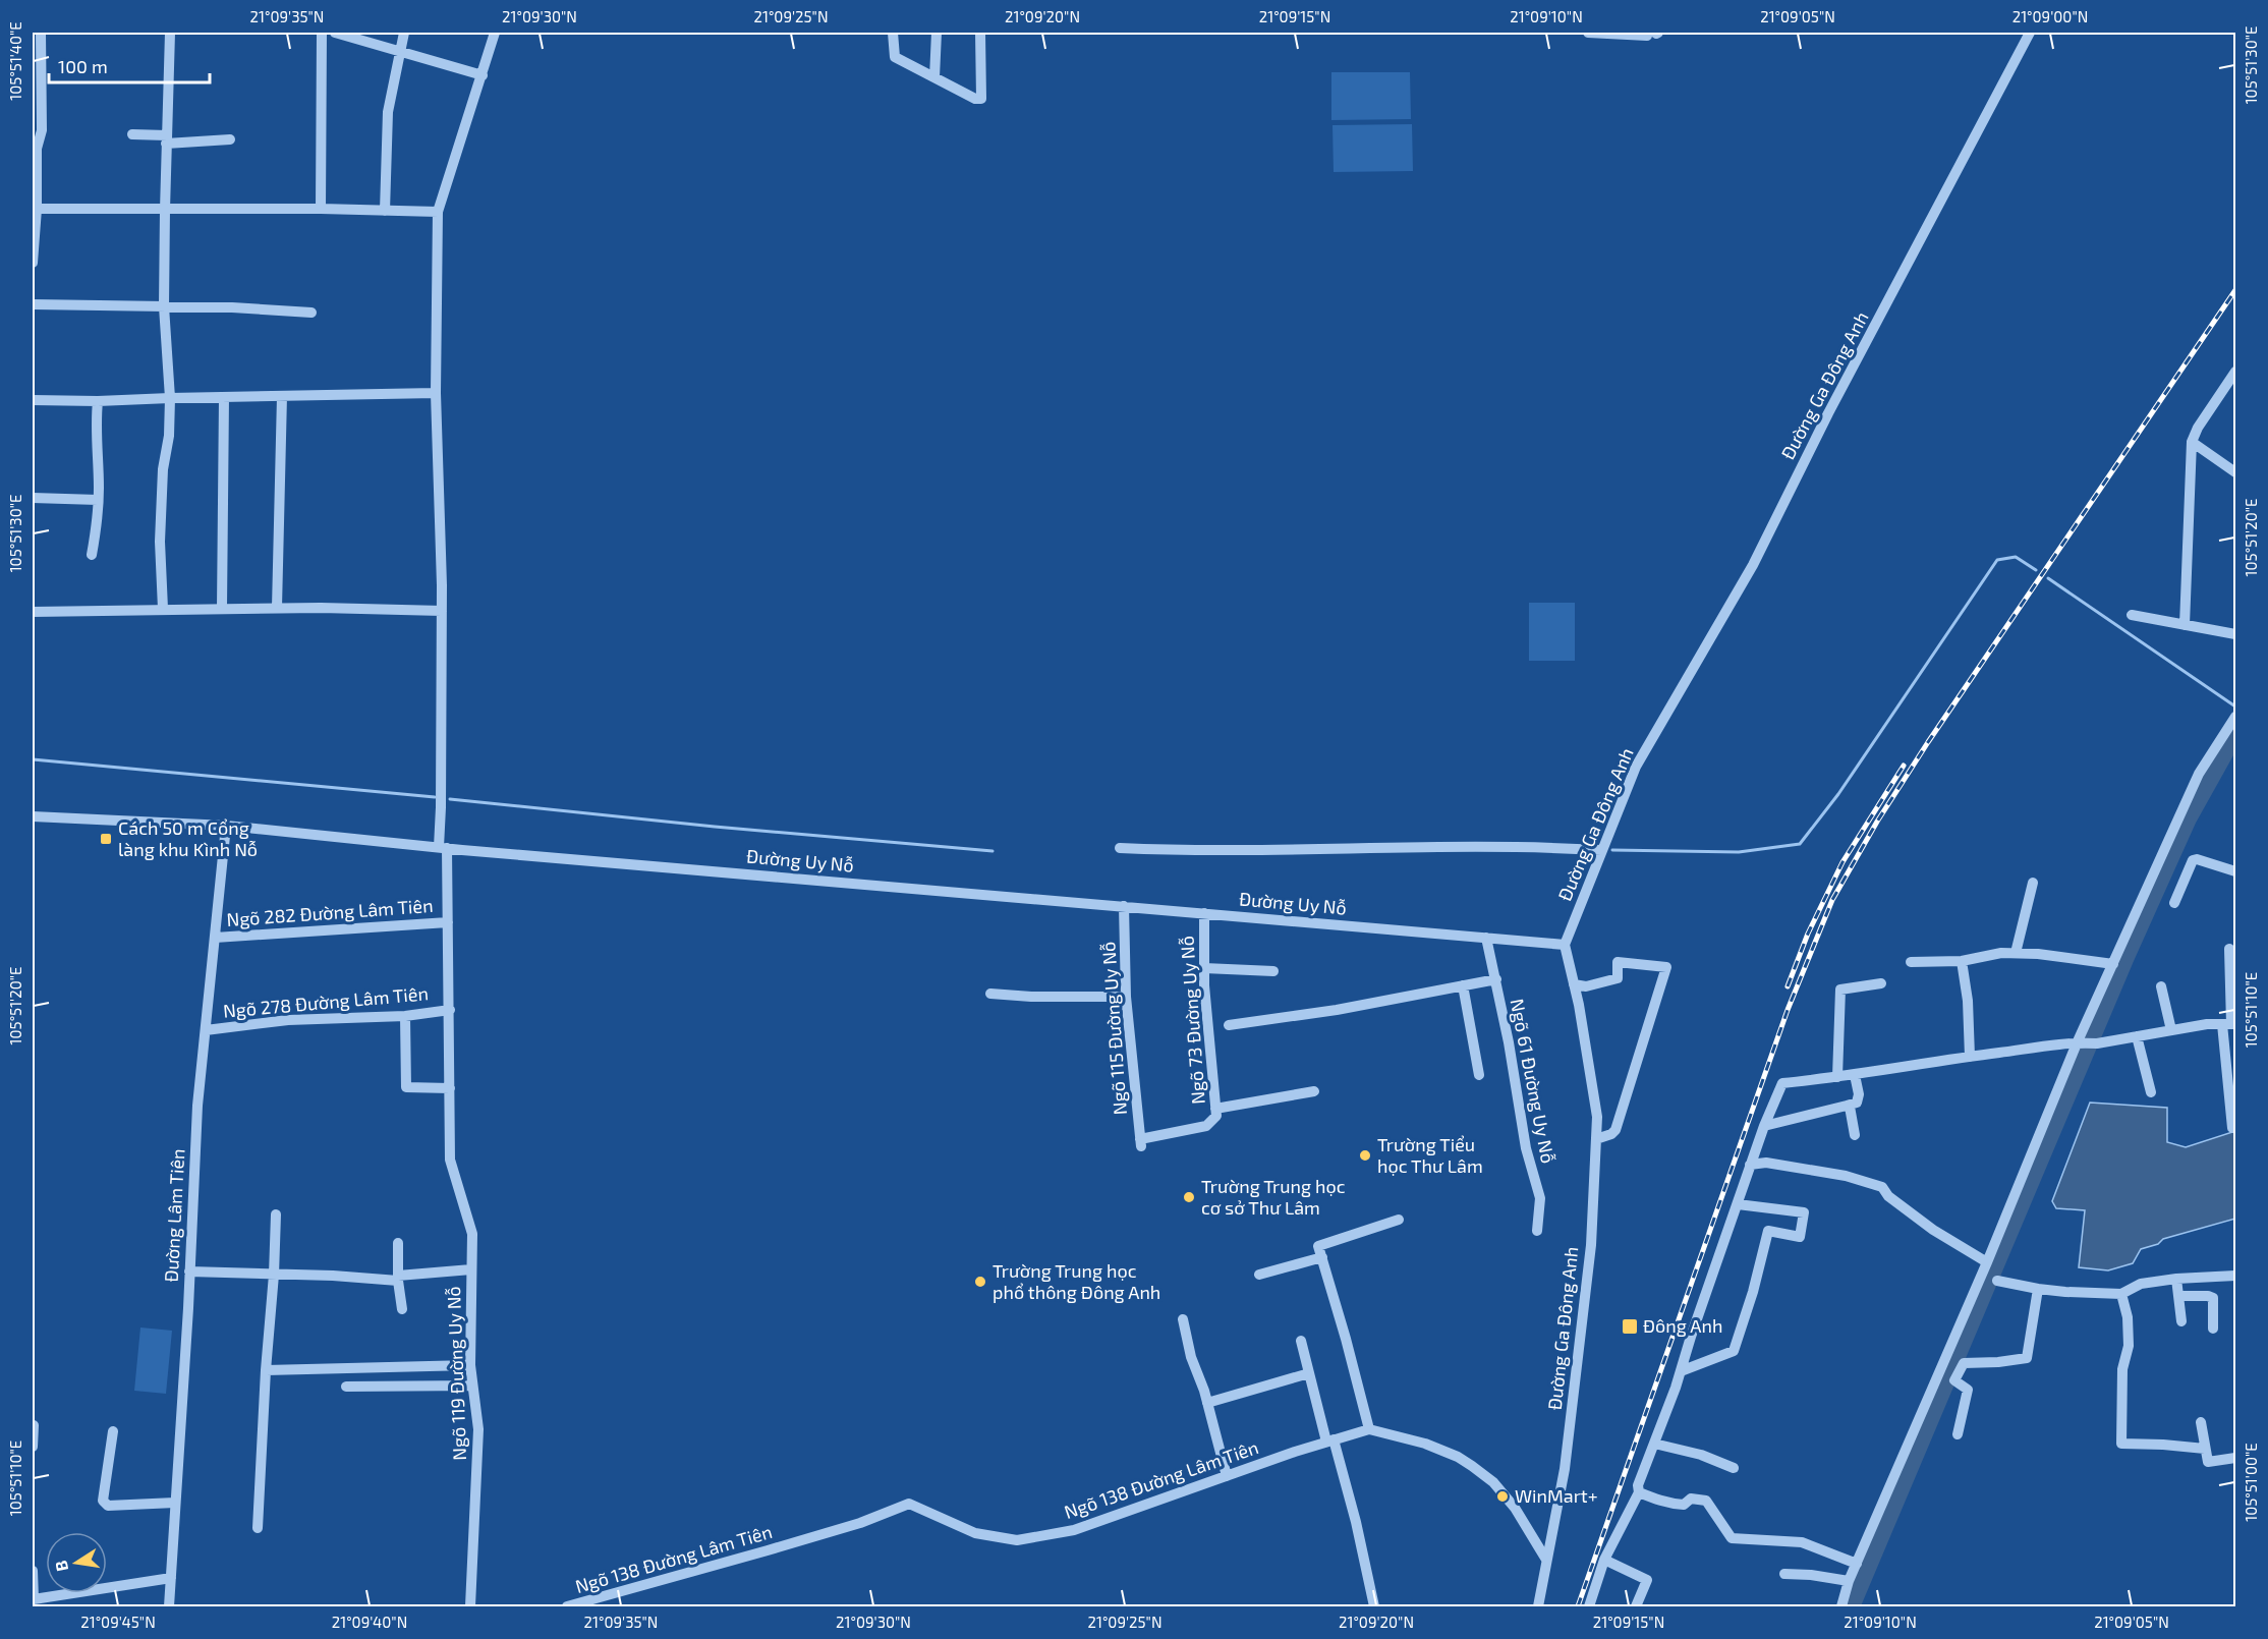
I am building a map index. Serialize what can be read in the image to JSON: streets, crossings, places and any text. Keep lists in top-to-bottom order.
{
  "streets": {
    "street": [
      "Đường Ga Đông Anh",
      "Đường Uy Nỗ",
      "Ngõ 282 Đường Lâm Tiên",
      "Ngõ 278 Đường Lâm Tiên",
      "Ngõ 73 Đường Uy Nỗ",
      "Ngõ 115 Đường Uy Nỗ",
      "Ngõ 61 Đường Uy Nỗ",
      "Đường Lâm Tiên",
      "Ngõ 119 Đường Uy Nỗ",
      "Ngõ 138 Đường Lâm Tiên"
    ]
  },
  "crossings": [
    ["Đường Ga Đông Anh", "Đường Uy Nỗ"],
    ["Đường Uy Nỗ", "Ngõ 73 Đường Uy Nỗ"],
    ["Đường Uy Nỗ", "Ngõ 115 Đường Uy Nỗ"],
    ["Đường Uy Nỗ", "Ngõ 61 Đường Uy Nỗ"],
    ["Đường Uy Nỗ", "Đường Lâm Tiên"],
    ["Đường Uy Nỗ", "Ngõ 119 Đường Uy Nỗ"],
    ["Ngõ 282 Đường Lâm Tiên", "Đường Lâm Tiên"],
    ["Ngõ 282 Đường Lâm Tiên", "Ngõ 119 Đường Uy Nỗ"],
    ["Ngõ 278 Đường Lâm Tiên", "Đường Lâm Tiên"],
    ["Ngõ 278 Đường Lâm Tiên", "Ngõ 119 Đường Uy Nỗ"],
    ["Ngõ 73 Đường Uy Nỗ", "Ngõ 115 Đường Uy Nỗ"]
  ],
  "places": {
    "transit": ["Cách 50 m Cổng làng khu Kình Nỗ", "Đông Anh"],
    "other": [
      "Trường Tiểu học Thư Lâm",
      "Trường Trung học cơ sở Thư Lâm",
      "Trường Trung học phổ thông Đông Anh",
      "WinMart+"
    ]
  },
  "scale_bar": "100 m",
  "north": "left",
  "coordinates": [
    "21°09'35\"N",
    "21°09'30\"N",
    "21°09'25\"N",
    "21°09'20\"N",
    "21°09'15\"N",
    "21°09'10\"N",
    "21°09'05\"N",
    "21°09'00\"N",
    "105°51'40\"E",
    "105°51'30\"E",
    "105°51'20\"E",
    "105°51'10\"E",
    "105°51'00\"E",
    "21°09'45\"N",
    "21°09'40\"N"
  ]
}
